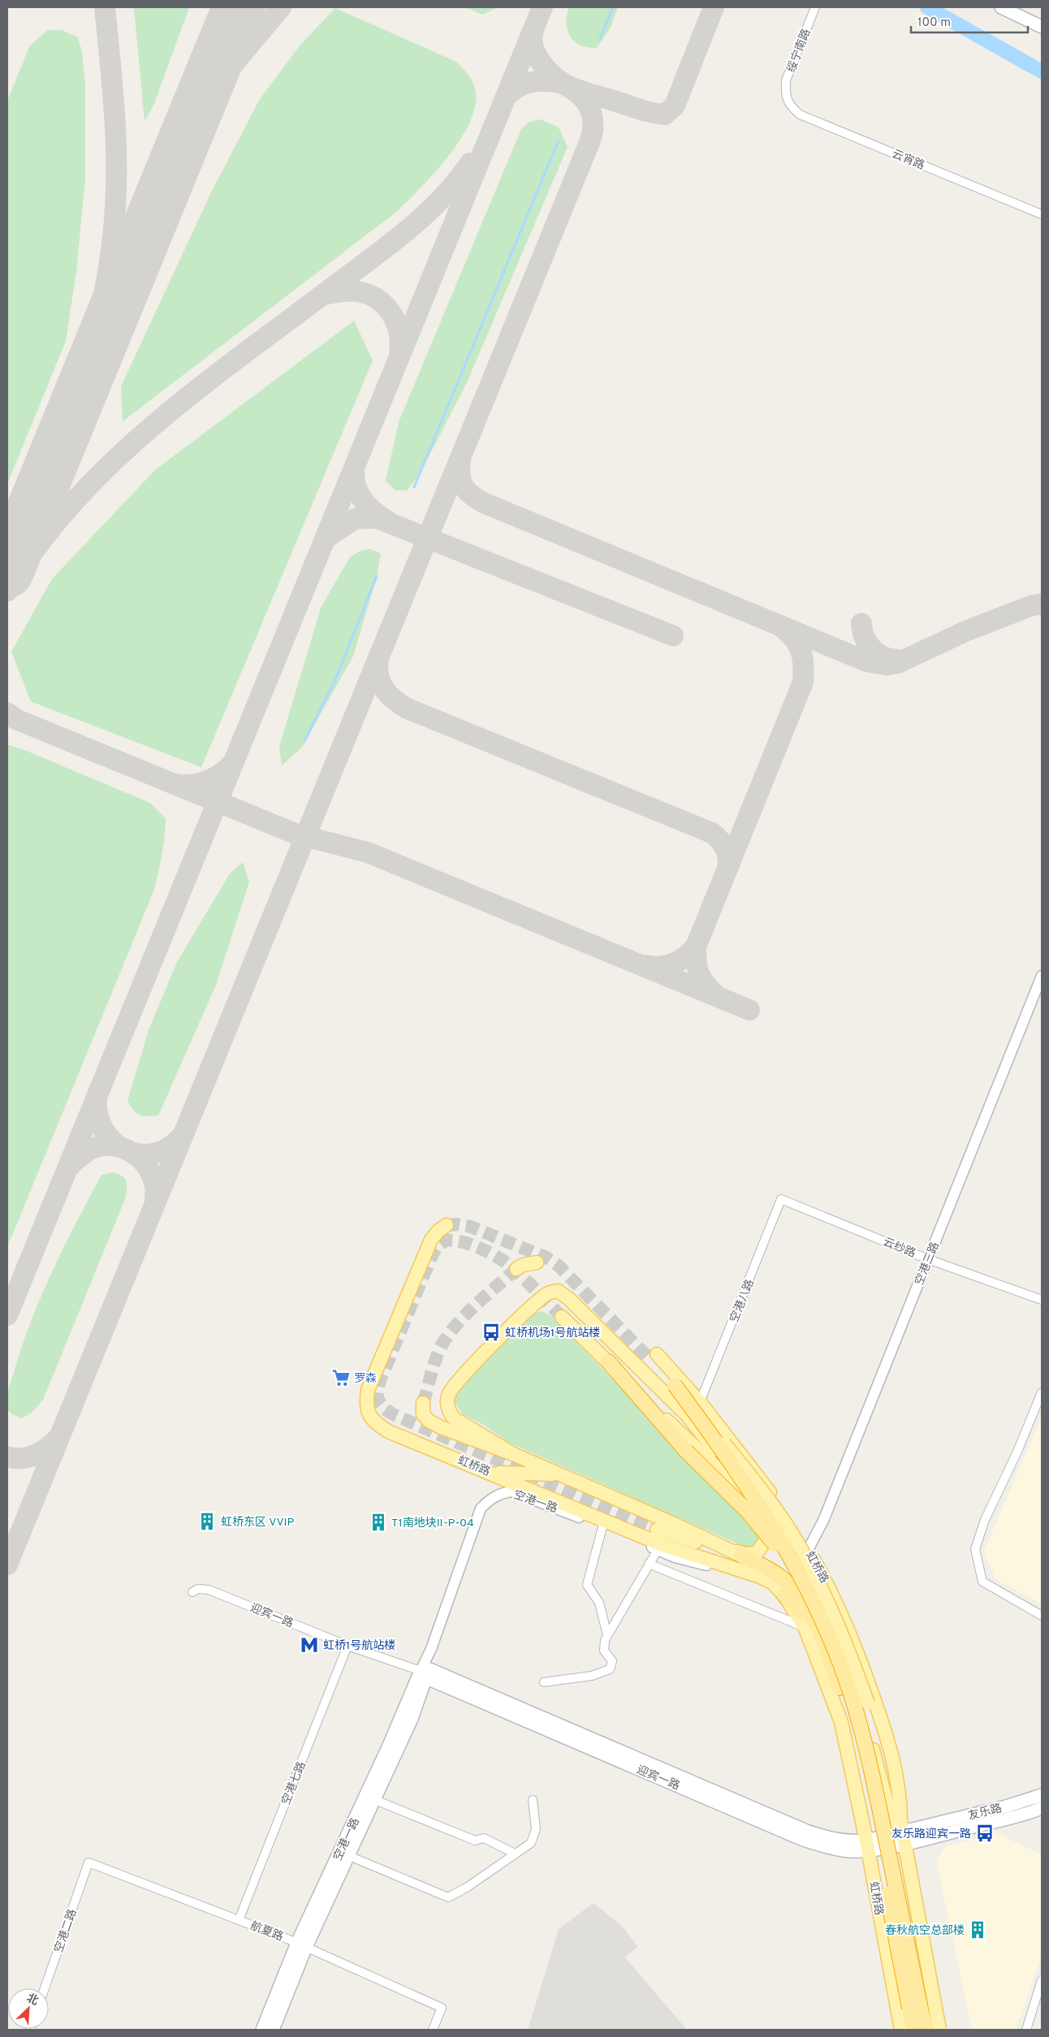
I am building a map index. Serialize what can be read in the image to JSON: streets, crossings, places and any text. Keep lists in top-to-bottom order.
{
  "streets": {
    "main road": [
      "虹桥路",
      "空港一路",
      "迎宾一路",
      "友乐路"
    ],
    "street": [
      "绥宁南路",
      "云宵路",
      "云纱路",
      "空港三路",
      "空港八路",
      "空港七路",
      "空港二路",
      "航夏路"
    ]
  },
  "crossings": [
    ["绥宁南路", "云宵路"],
    ["云纱路", "空港三路"],
    ["云纱路", "空港八路"],
    ["空港三路", "虹桥路"],
    ["空港八路", "虹桥路"],
    ["虹桥路", "空港一路"],
    ["虹桥路", "迎宾一路"],
    ["虹桥路", "友乐路"],
    ["空港一路", "迎宾一路"],
    ["空港一路", "航夏路"],
    ["迎宾一路", "空港七路"],
    ["迎宾一路", "友乐路"],
    ["空港七路", "航夏路"],
    ["空港二路", "航夏路"]
  ],
  "places": {
    "bus stop": ["虹桥机场1号航站楼", "友乐路迎宾一路"],
    "supermarket": ["罗森"],
    "building": ["虹桥东区 VVIP", "T1南地块II-P-04", "春秋航空总部楼"],
    "metro station": ["虹桥1号航站楼"]
  },
  "scale_bar": "100 m",
  "north": "top right"
}
